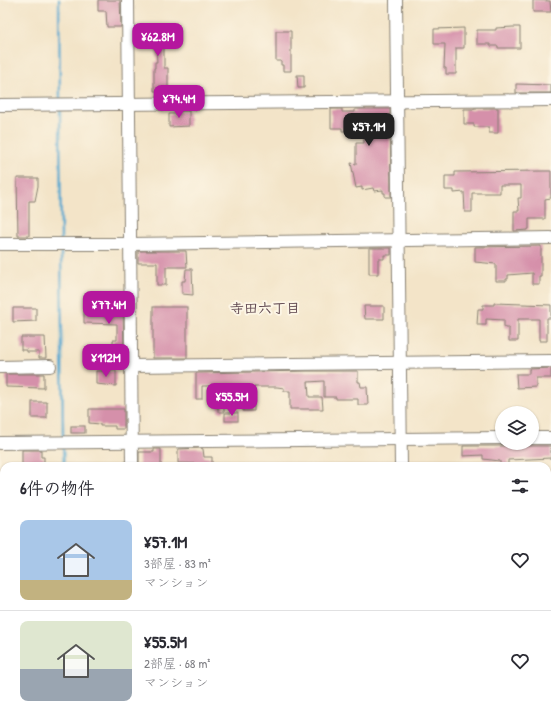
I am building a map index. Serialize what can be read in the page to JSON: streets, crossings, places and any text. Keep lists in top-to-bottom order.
{
  "districts": ["寺田六丁目"],
  "page": {
    "price": [
      "¥62.8M",
      "¥74.4M",
      "¥57.1M",
      "¥77.4M",
      "¥112M",
      "¥55.5M"
    ],
    "heading": "6件の物件",
    "list": [
      {
        "name": "¥57.1M",
        "note": "3部屋 · 83 m² · マンション"
      },
      {
        "name": "¥55.5M",
        "note": "2部屋 · 68 m² · マンション"
      }
    ]
  }
}
